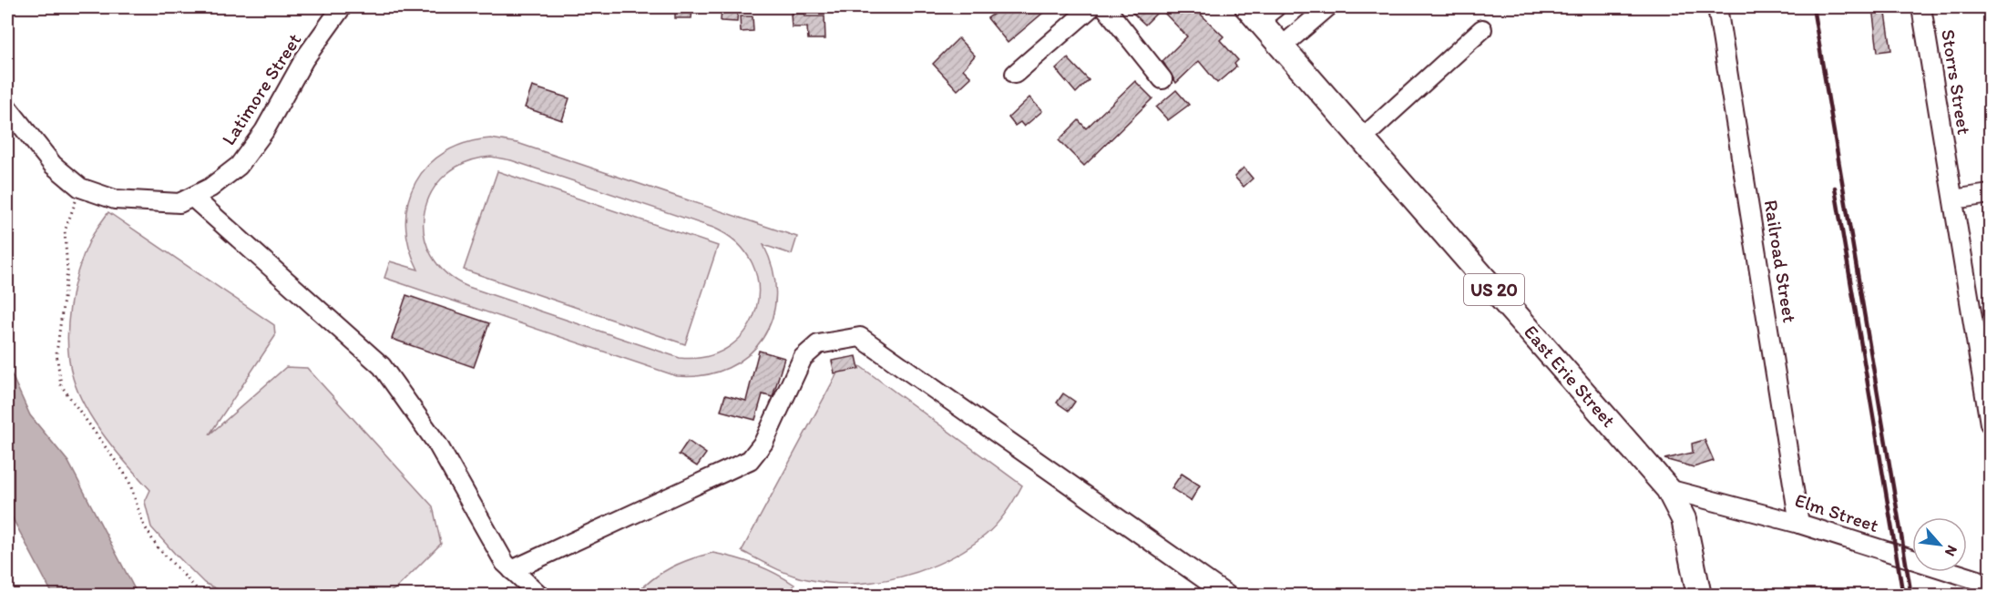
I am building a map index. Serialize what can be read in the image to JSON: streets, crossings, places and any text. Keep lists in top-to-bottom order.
{
  "streets": {
    "main road": ["US 20", "East Erie Street"],
    "street": [
      "Storrs Street",
      "Latimore Street",
      "Railroad Street",
      "Elm Street"
    ]
  },
  "crossings": [
    ["Railroad Street", "Elm Street"],
    ["East Erie Street", "Elm Street"]
  ],
  "north": "bottom right"
}
